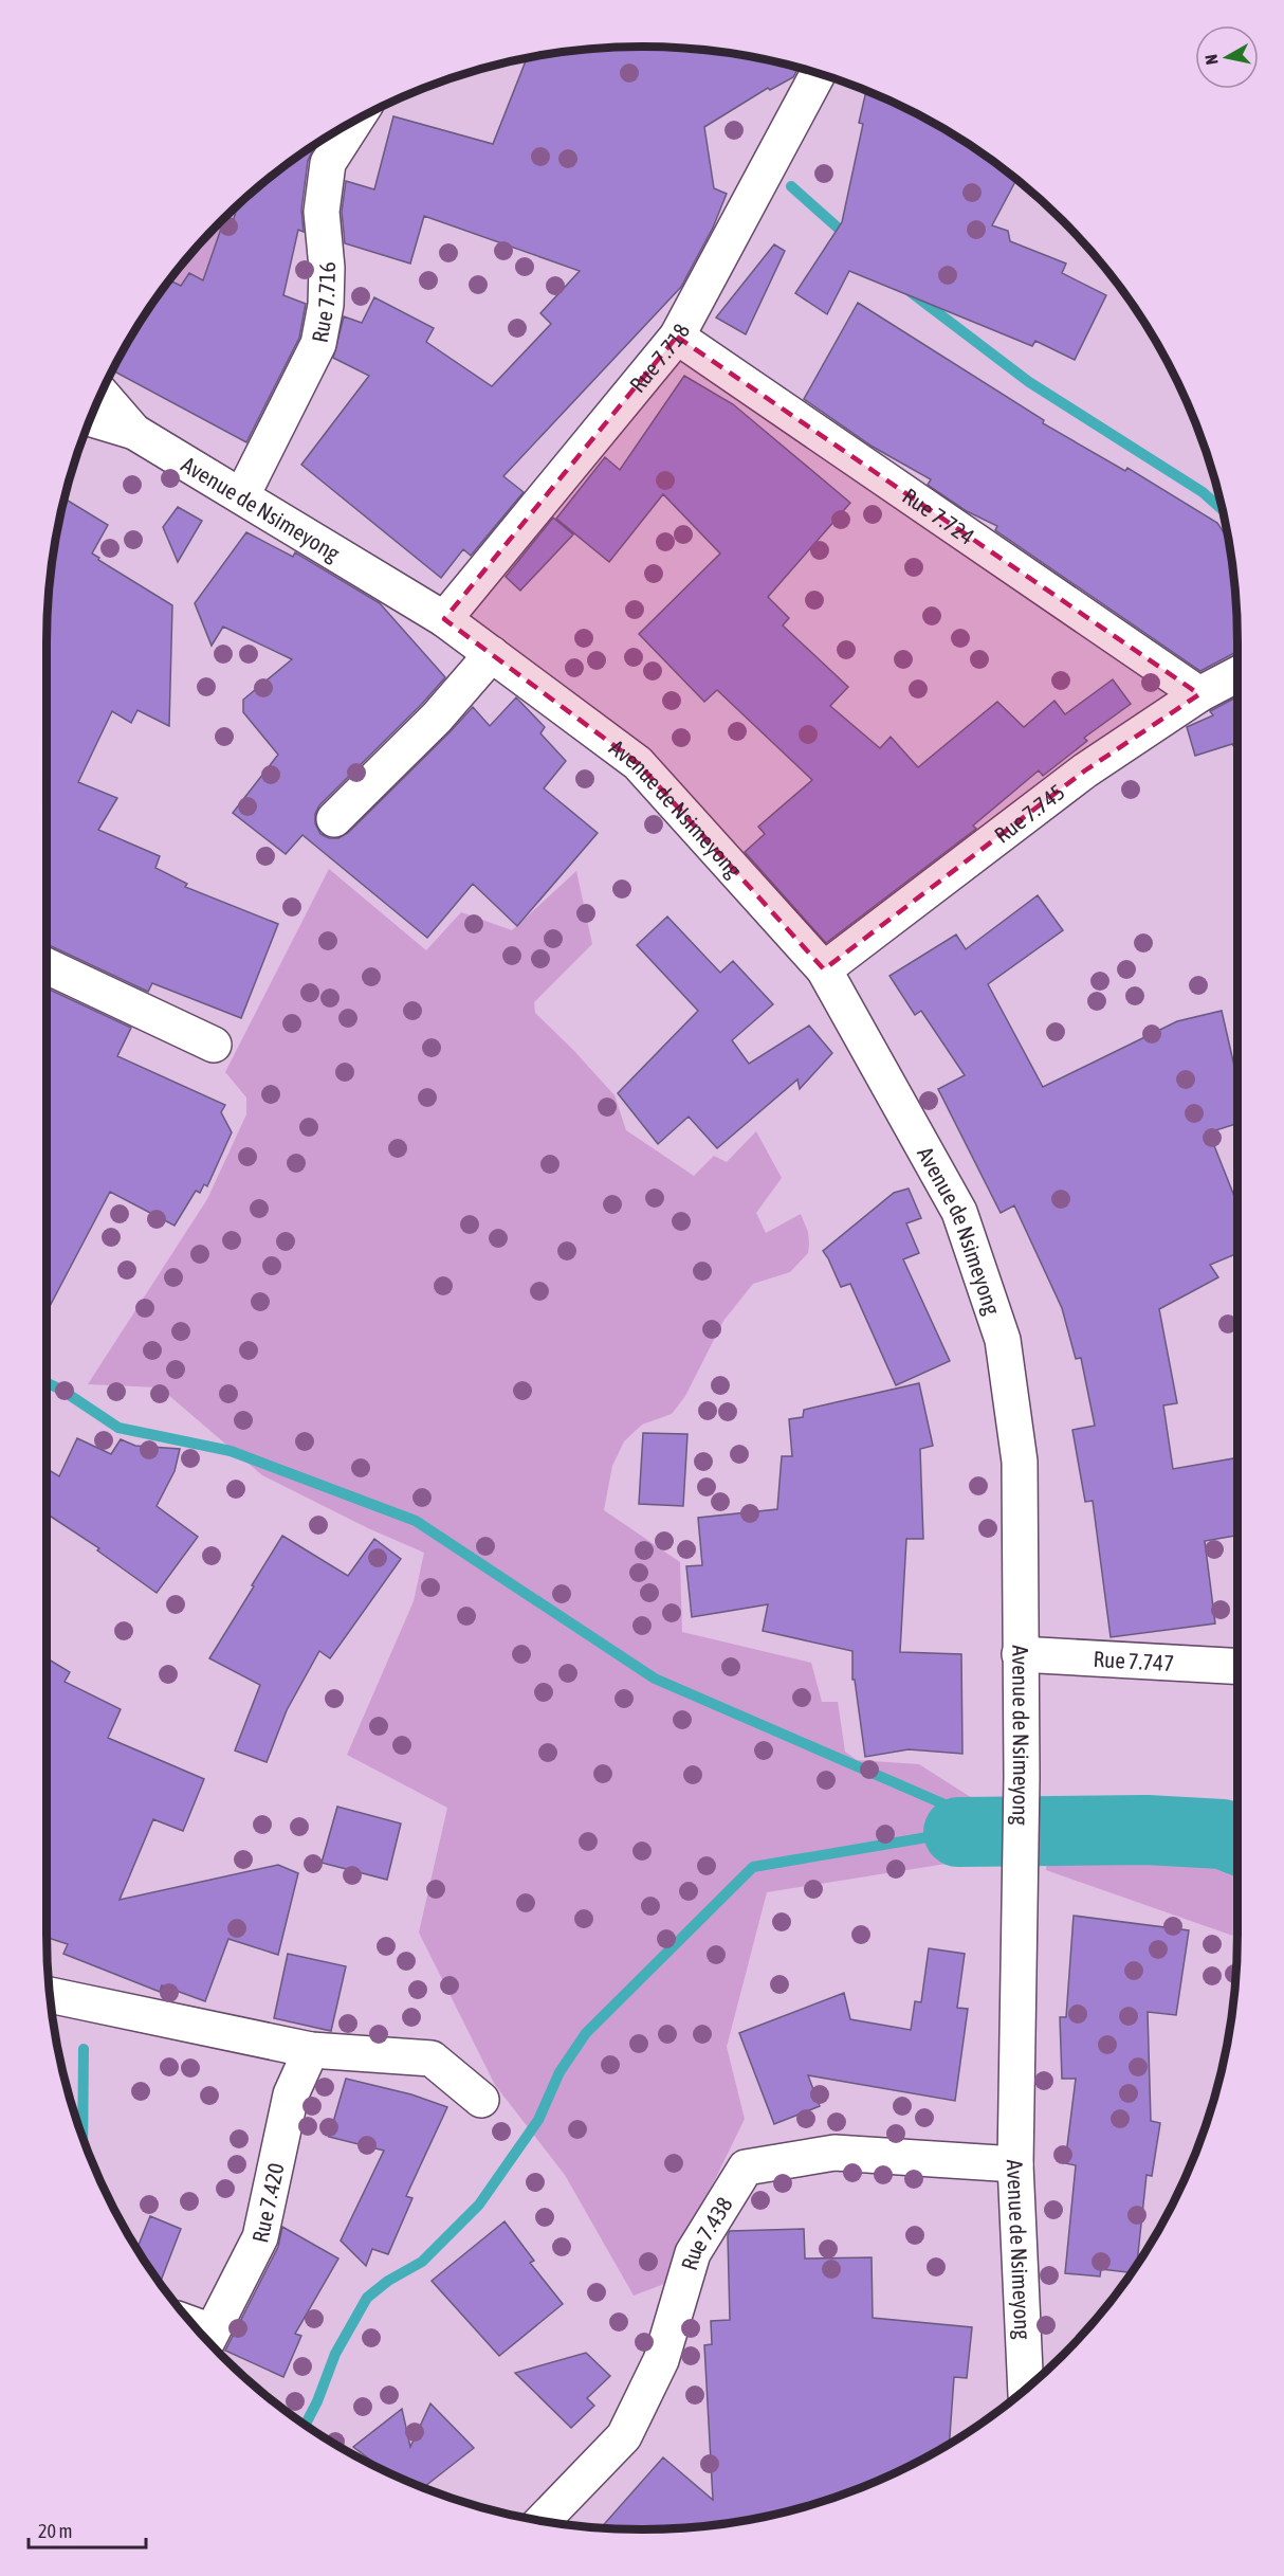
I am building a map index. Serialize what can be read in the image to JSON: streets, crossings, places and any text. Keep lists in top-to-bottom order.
{
  "streets": {
    "street": [
      "Rue 7.716",
      "Rue 7.718",
      "Avenue de Nsimeyong",
      "Rue 7.724",
      "Rue 7.745",
      "Rue 7.747",
      "Rue 7.420",
      "Rue 7.438"
    ]
  },
  "crossings": [
    ["Rue 7.716", "Avenue de Nsimeyong"],
    ["Rue 7.718", "Avenue de Nsimeyong"],
    ["Rue 7.718", "Rue 7.724"],
    ["Avenue de Nsimeyong", "Rue 7.745"],
    ["Avenue de Nsimeyong", "Rue 7.747"],
    ["Avenue de Nsimeyong", "Rue 7.438"],
    ["Rue 7.724", "Rue 7.745"]
  ],
  "scale_bar": "20 m",
  "north": "left"
}
